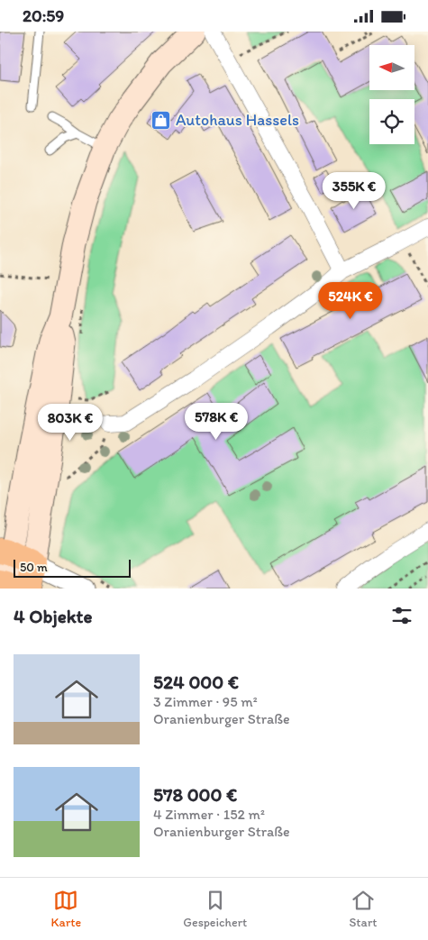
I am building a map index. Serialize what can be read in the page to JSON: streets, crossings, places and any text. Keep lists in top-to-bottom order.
{
  "places": {
    "shop": ["Autohaus Hassels"]
  },
  "scale_bar": "50 m",
  "north": "left",
  "page": {
    "status": "20:59",
    "price": [
      "355K €",
      "524K €",
      "578K €",
      "803K €"
    ],
    "scale": "50 m",
    "heading": "4 Objekte",
    "list": [
      {
        "name": "524 000 €",
        "note": "3 Zimmer · 95 m² · Oranienburger Straße"
      },
      {
        "name": "578 000 €",
        "note": "4 Zimmer · 152 m² · Oranienburger Straße"
      }
    ],
    "tabs": ["Karte", "Gespeichert", "Start"]
  }
}
